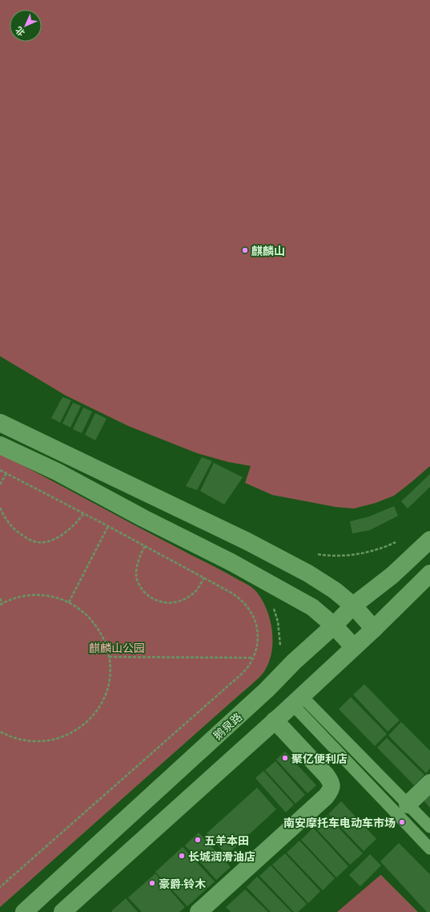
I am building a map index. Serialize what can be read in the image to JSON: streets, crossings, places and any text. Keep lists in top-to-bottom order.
{
  "streets": {
    "street": ["鹅泉路"]
  },
  "parks": ["麒麟山公园"],
  "places": [
    "麒麟山",
    "聚亿便利店",
    "南安摩托车电动车市场",
    "五羊本田",
    "长城润滑油店",
    "豪爵·铃木"
  ],
  "north": "bottom left"
}
